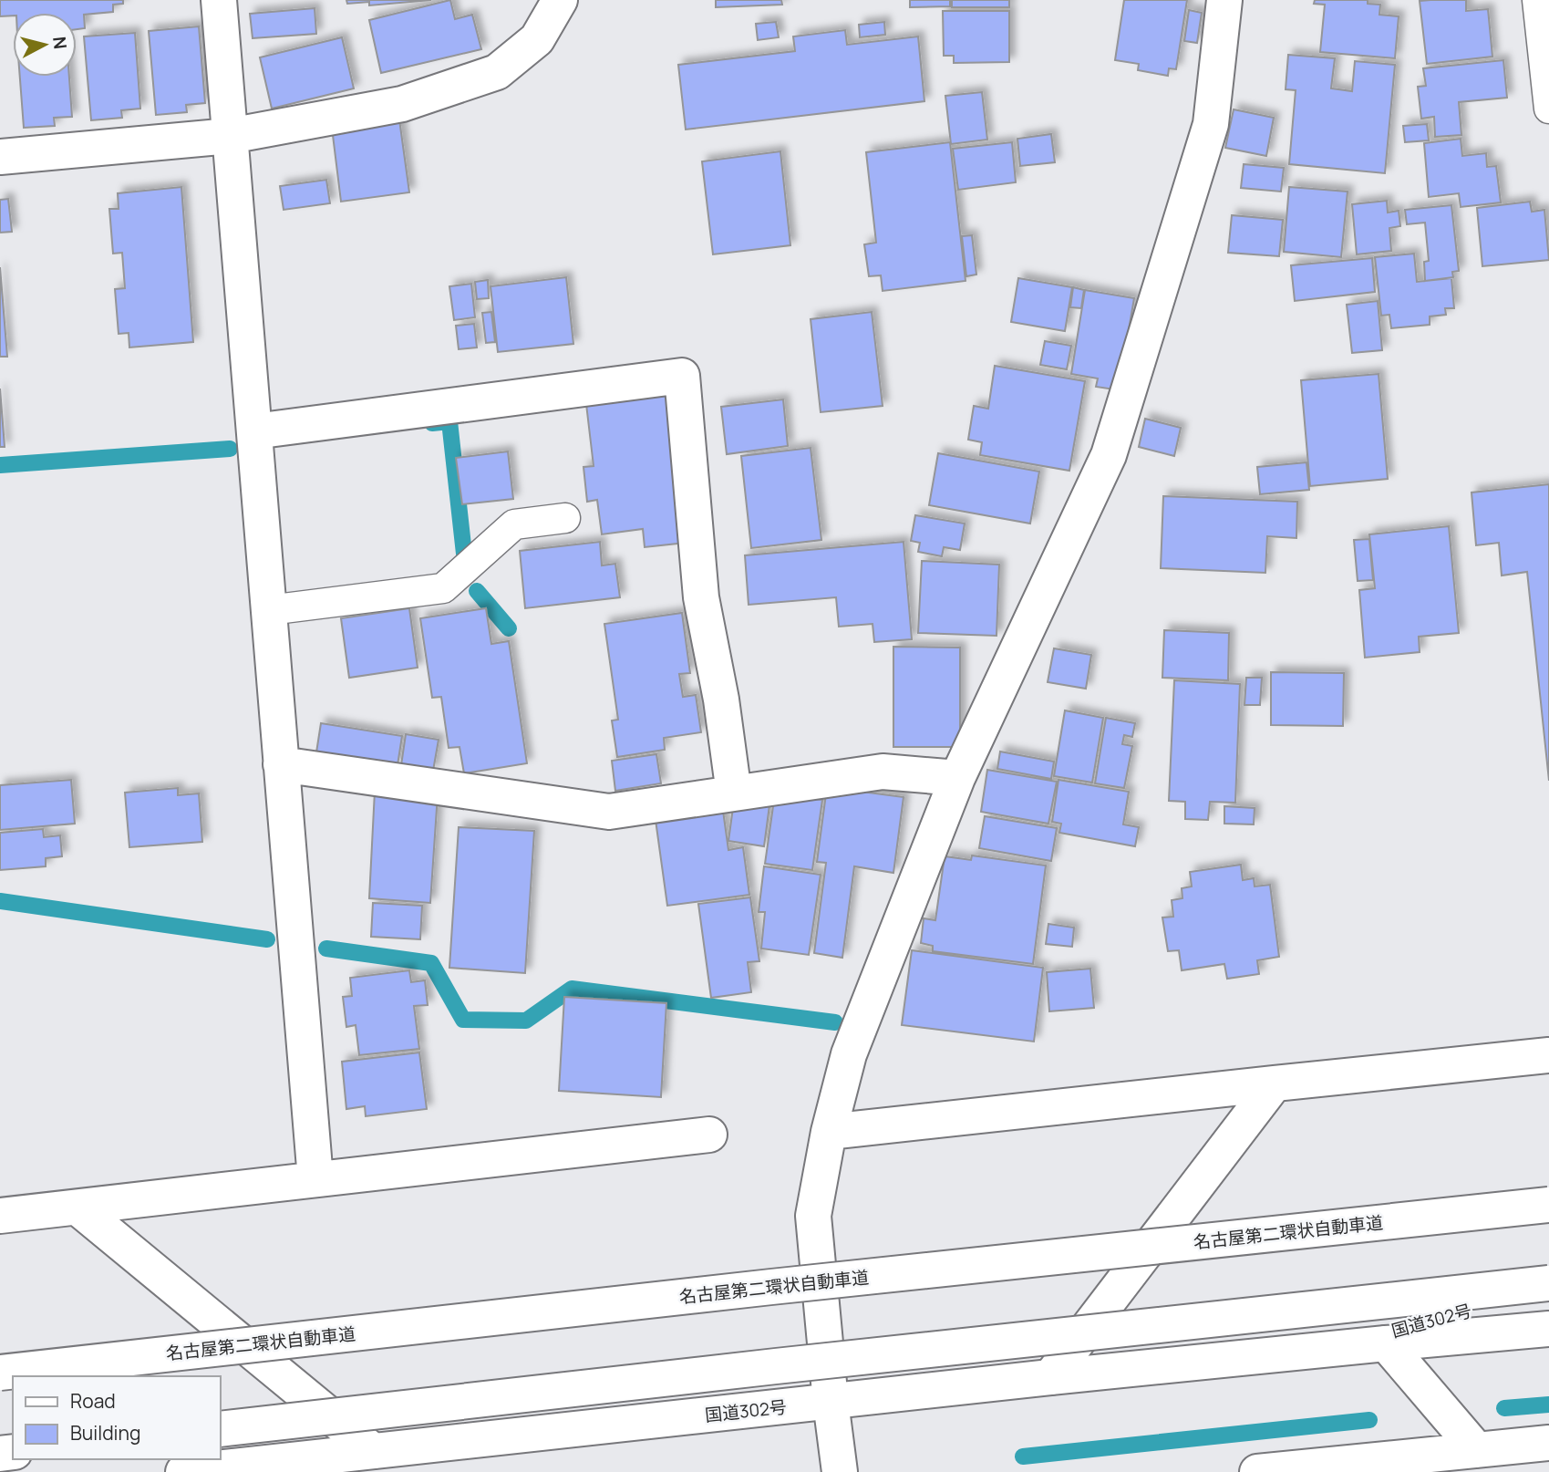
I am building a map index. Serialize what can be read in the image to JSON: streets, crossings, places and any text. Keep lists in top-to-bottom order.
{
  "streets": {
    "main road": ["名古屋第二環状自動車道", "国道302号"]
  },
  "legend": ["Road", "Building"],
  "north": "right"
}
